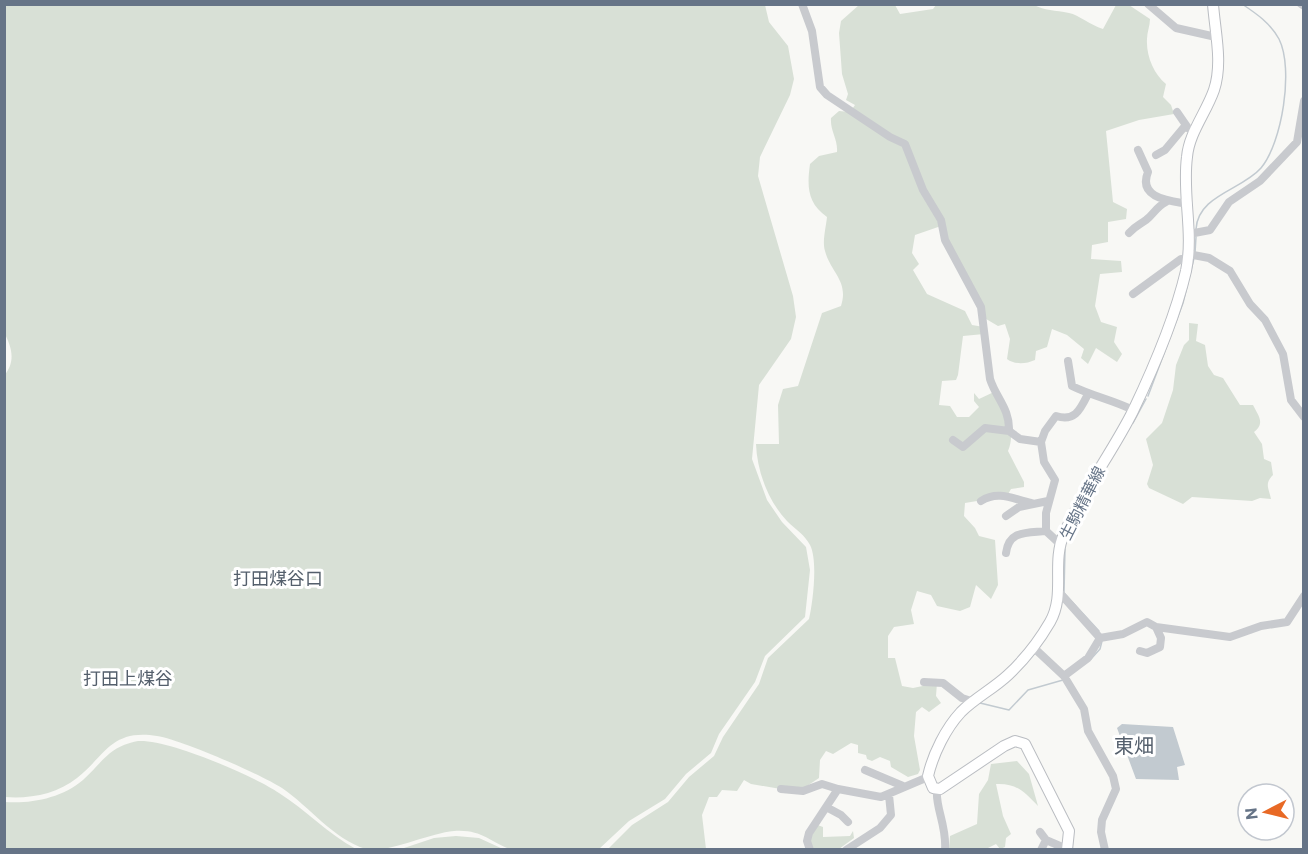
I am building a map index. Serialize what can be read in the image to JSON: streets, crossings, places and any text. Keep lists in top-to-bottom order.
{
  "streets": {
    "main road": ["生駒精華線"]
  },
  "districts": ["打田煤谷口", "打田上煤谷", "東畑"],
  "north": "left"
}
